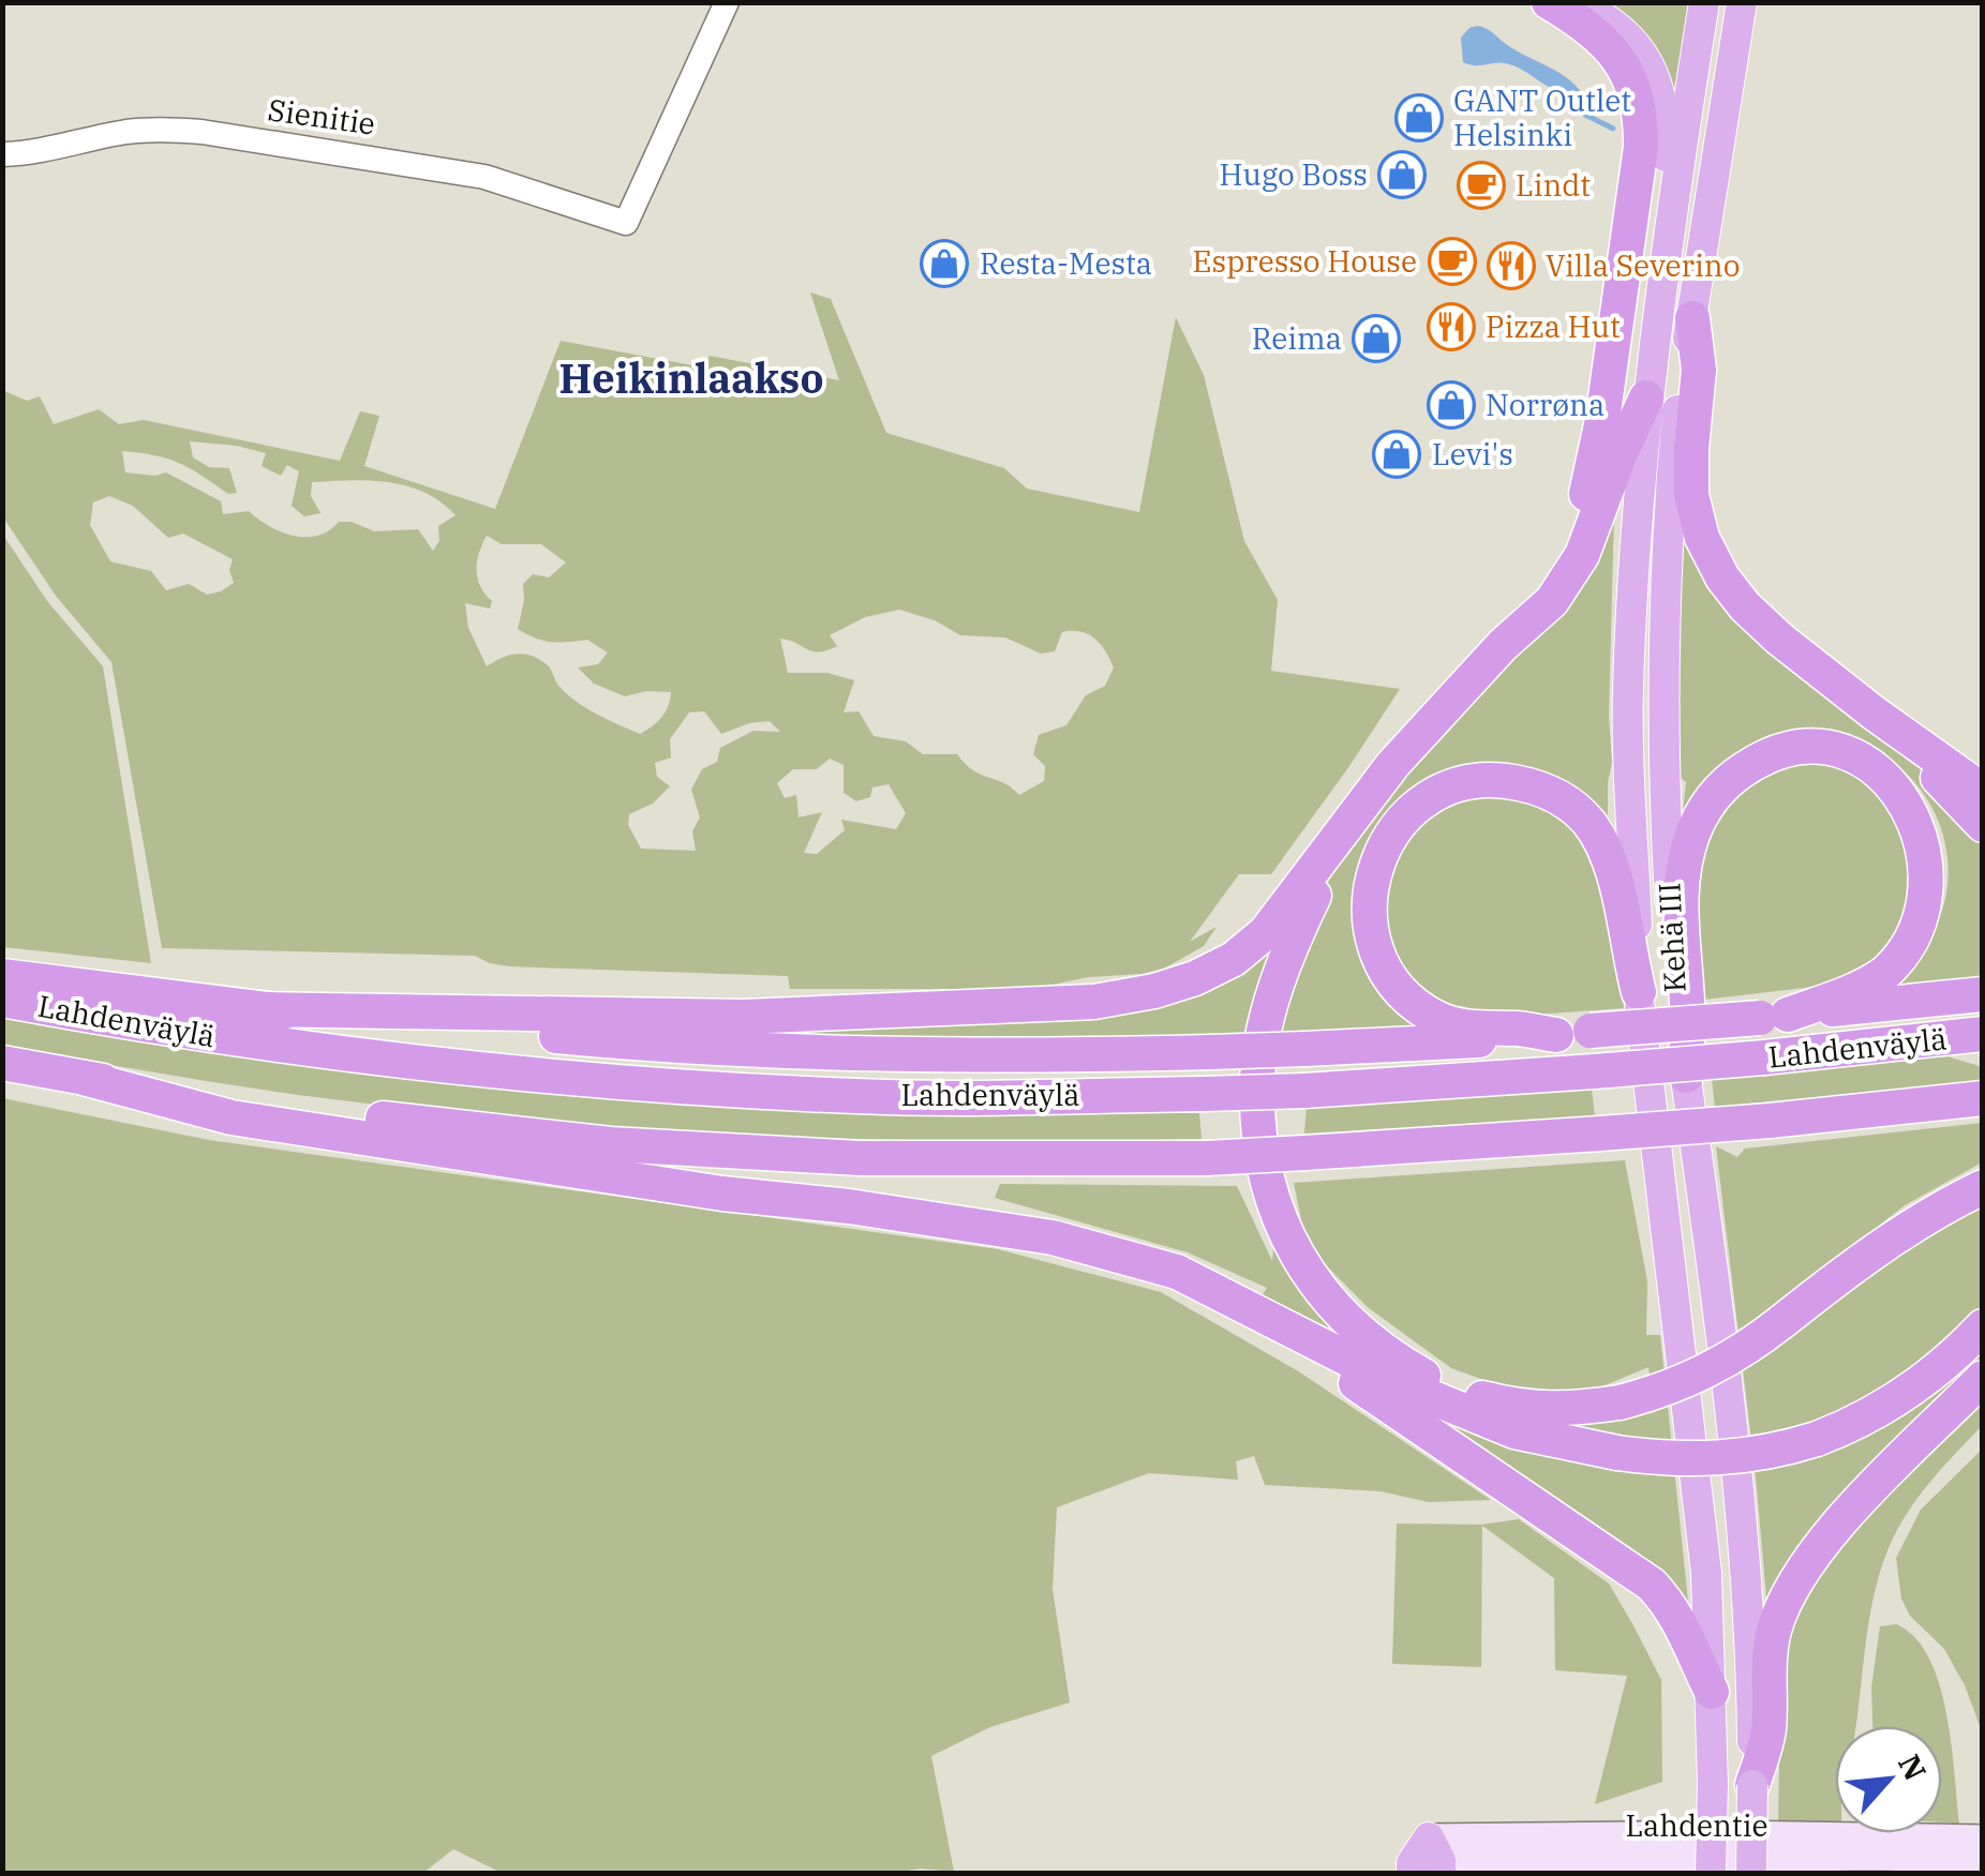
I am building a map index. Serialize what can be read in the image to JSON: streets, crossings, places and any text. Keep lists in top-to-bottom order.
{
  "streets": {
    "highway": ["Kehä III", "Lahdenväylä"],
    "main road": ["Lahdentie"],
    "street": ["Sienitie"]
  },
  "districts": ["Heikinlaakso"],
  "places": {
    "shop": [
      "GANT Outlet Helsinki",
      "Hugo Boss",
      "Resta-Mesta",
      "Reima",
      "Norrøna",
      "Levi's"
    ],
    "cafe": ["Lindt", "Espresso House"],
    "restaurant": ["Villa Severino", "Pizza Hut"]
  },
  "north": "top right"
}
